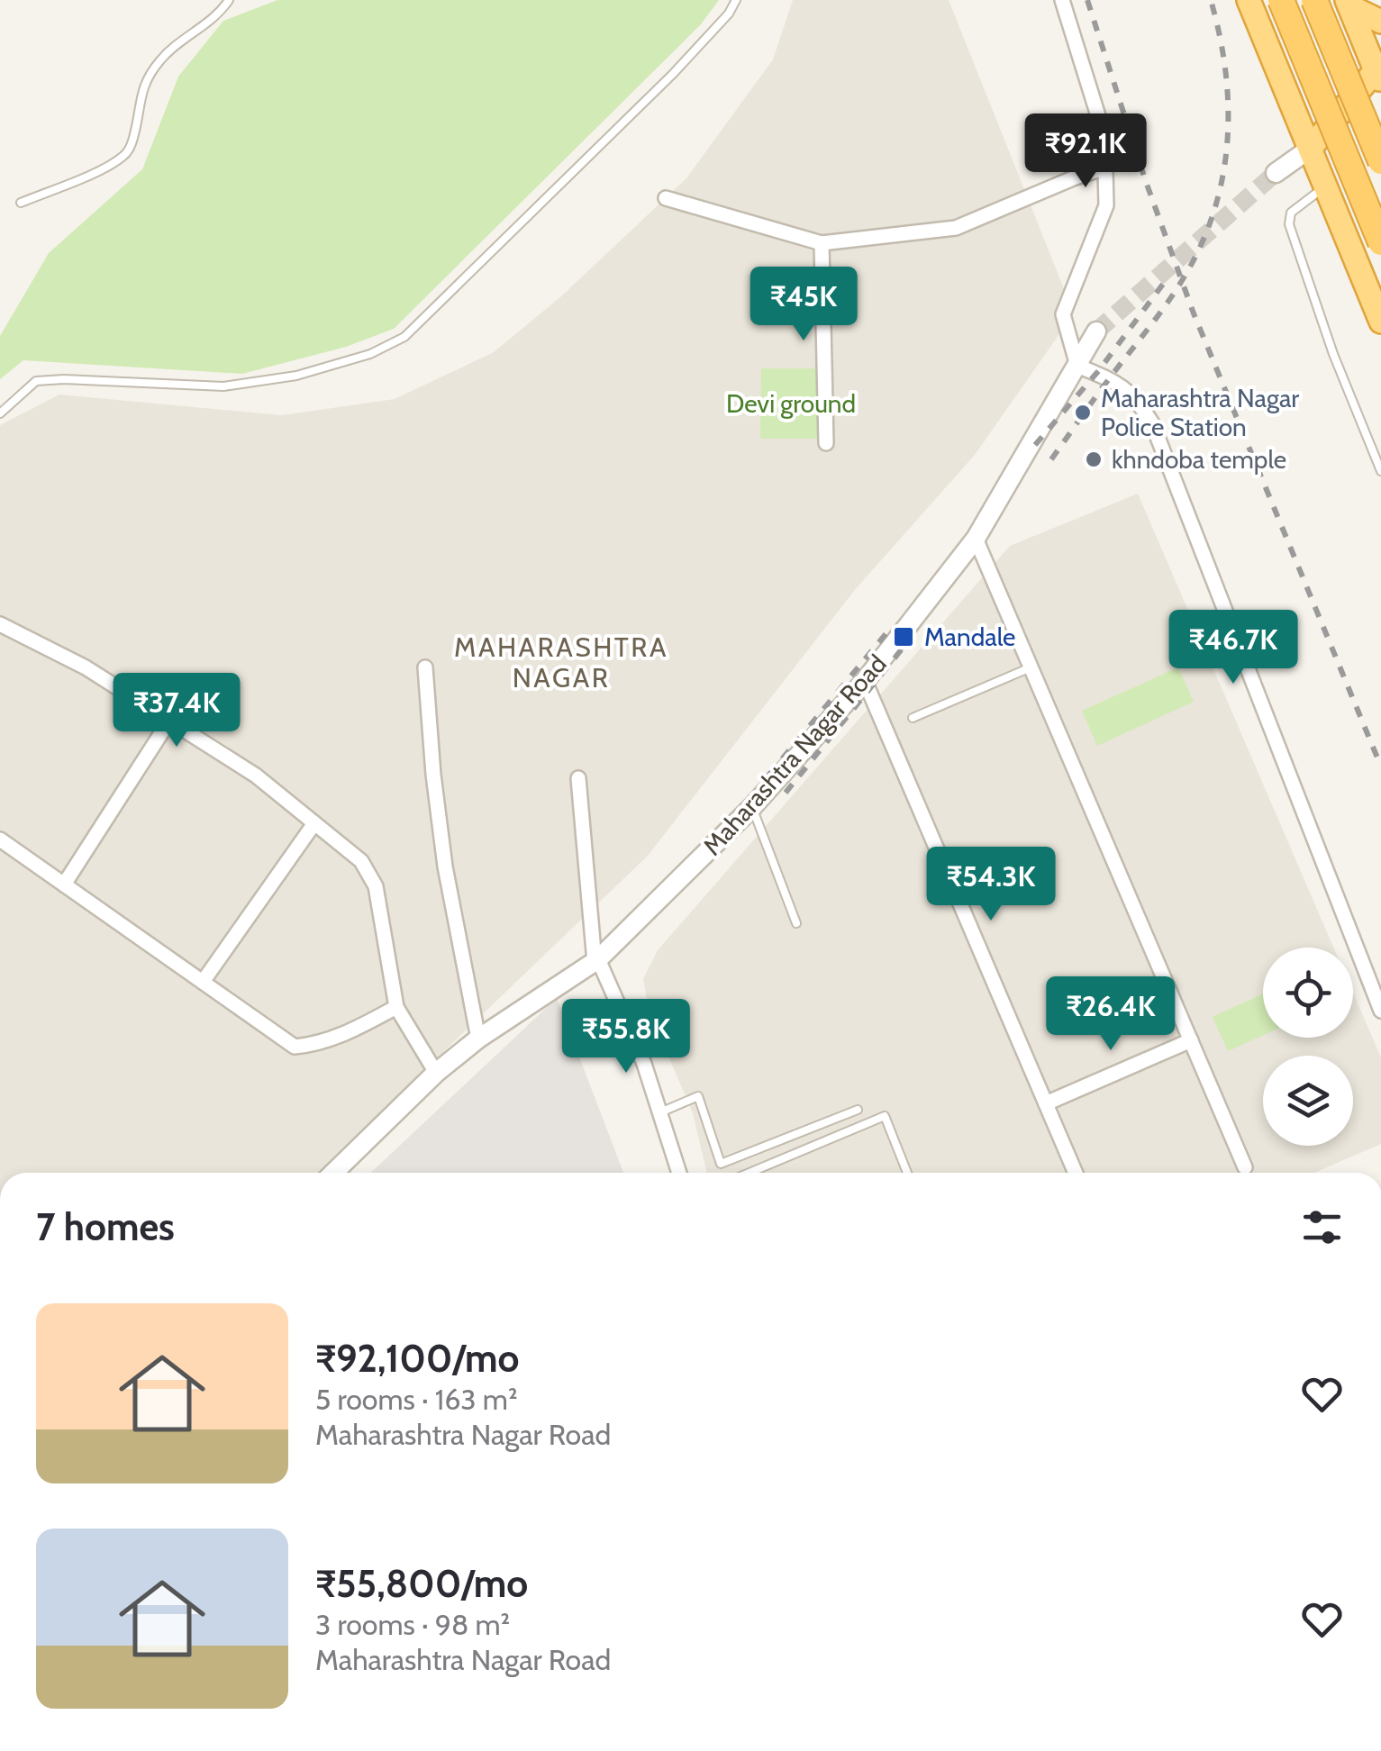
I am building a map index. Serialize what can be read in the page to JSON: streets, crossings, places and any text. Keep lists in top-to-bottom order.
{
  "streets": {
    "street": ["Maharashtra Nagar Road"]
  },
  "districts": ["MAHARASHTRA NAGAR"],
  "parks": ["Devi ground"],
  "places": {
    "other": ["Maharashtra Nagar Police Station", "khndoba temple"],
    "transit": ["Mandale"]
  },
  "page": {
    "price": [
      "₹92.1K",
      "₹45K",
      "₹46.7K",
      "₹37.4K",
      "₹54.3K",
      "₹26.4K",
      "₹55.8K"
    ],
    "heading": "7 homes",
    "list": [
      {
        "name": "₹92,100/mo",
        "note": "5 rooms · 163 m² · Maharashtra Nagar Road"
      },
      {
        "name": "₹55,800/mo",
        "note": "3 rooms · 98 m² · Maharashtra Nagar Road"
      }
    ]
  }
}
